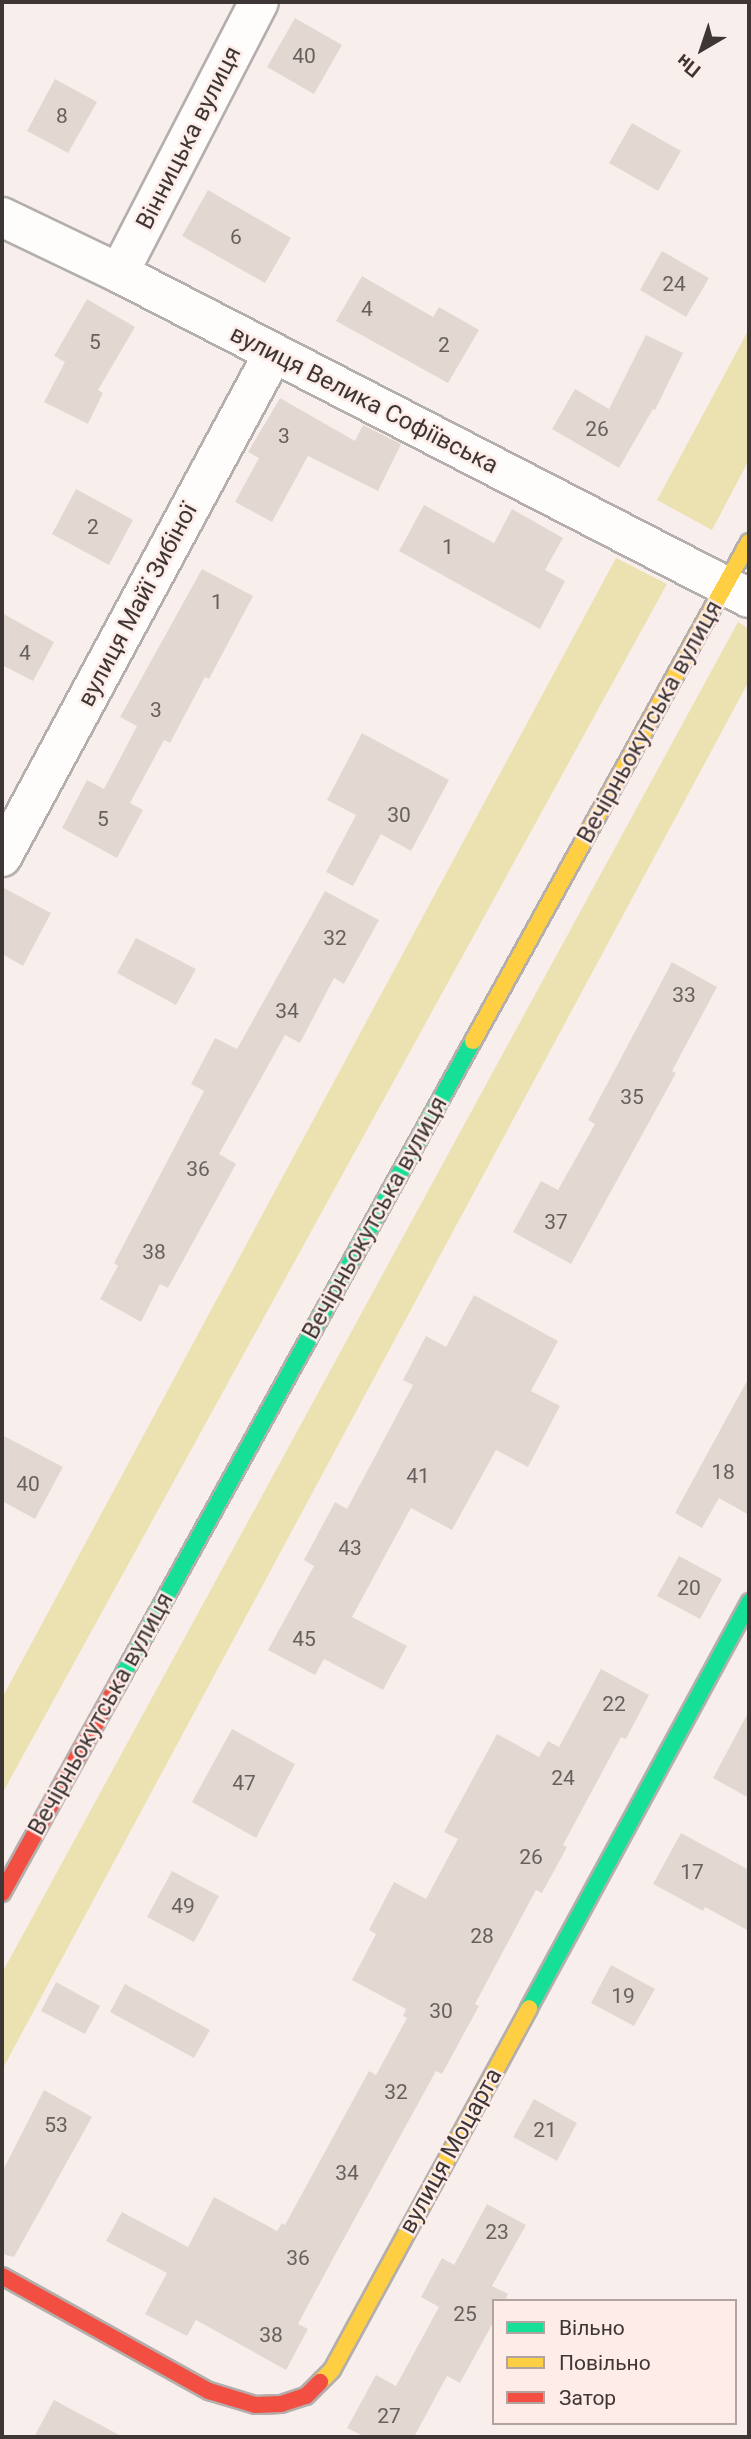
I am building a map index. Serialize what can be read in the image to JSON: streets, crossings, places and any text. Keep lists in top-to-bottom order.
{
  "streets": {
    "street": [
      "Вінницька вулиця",
      "вулиця Велика Софіївська",
      "вулиця Майї Зибіної",
      "Вечірньокутська вулиця",
      "вулиця Моцарта"
    ]
  },
  "crossings": [
    ["Вінницька вулиця", "вулиця Велика Софіївська"],
    ["вулиця Велика Софіївська", "вулиця Майї Зибіної"],
    ["вулиця Велика Софіївська", "Вечірньокутська вулиця"]
  ],
  "house_numbers": [
    "40",
    "8",
    "6",
    "24",
    "4",
    "5",
    "2",
    "26",
    "3",
    "2",
    "1",
    "1",
    "4",
    "3",
    "30",
    "5",
    "32",
    "33",
    "34",
    "35",
    "36",
    "37",
    "38",
    "18",
    "41",
    "40",
    "43",
    "20",
    "45",
    "22",
    "24",
    "47",
    "26",
    "17",
    "49",
    "28",
    "19",
    "30",
    "32",
    "53",
    "21",
    "34",
    "23",
    "36",
    "25",
    "38",
    "27"
  ],
  "legend": ["Вільно", "Повільно", "Затор"],
  "north": "bottom left"
}
